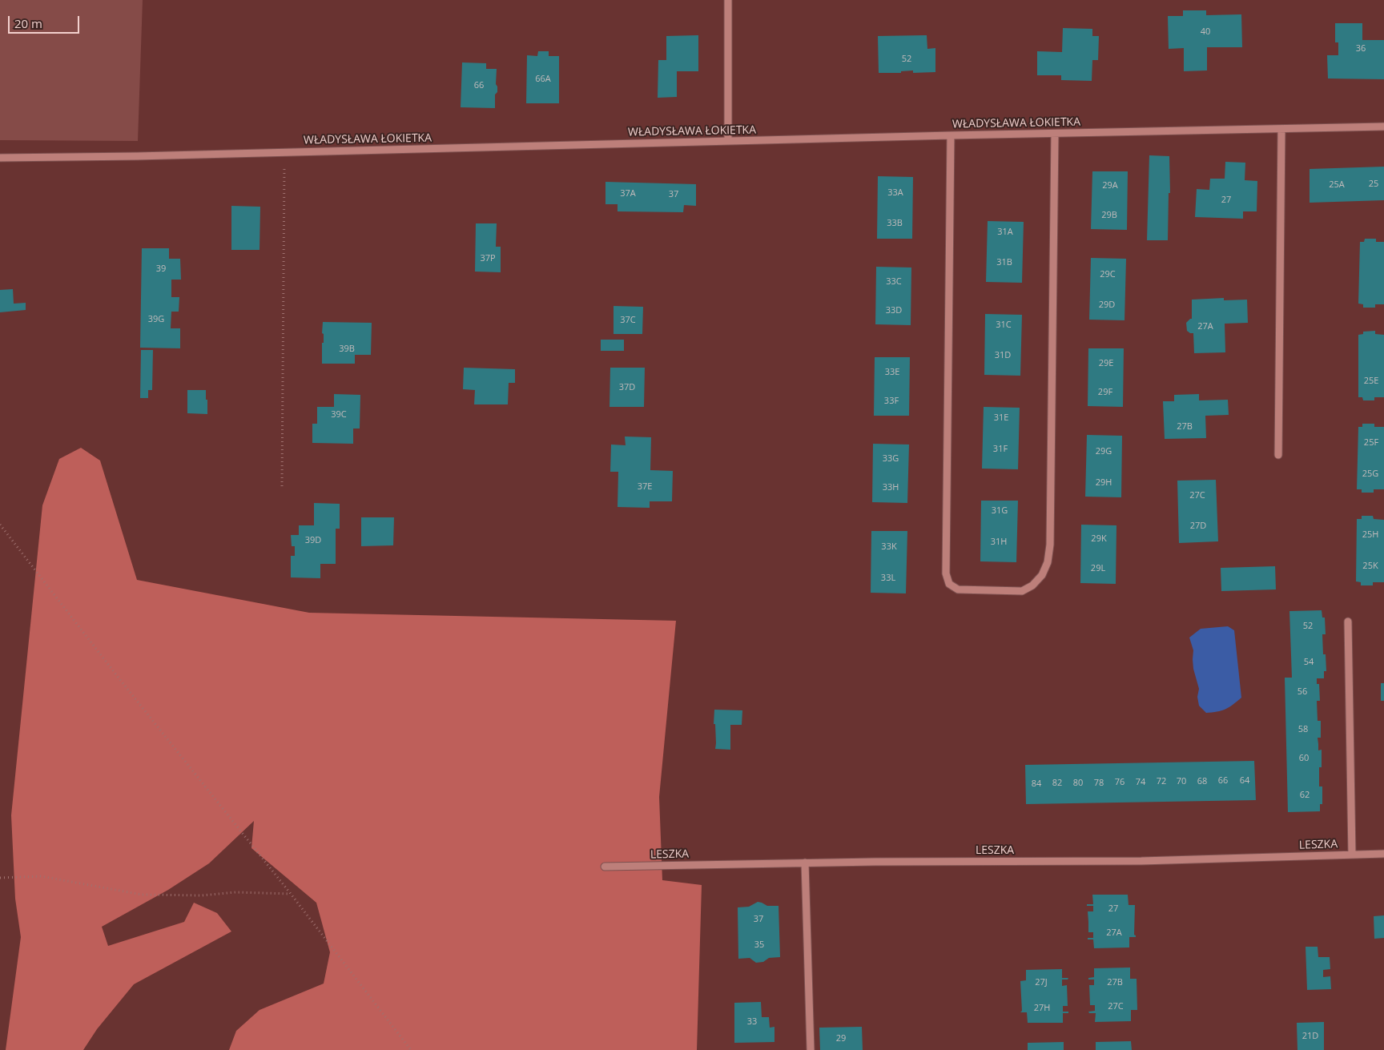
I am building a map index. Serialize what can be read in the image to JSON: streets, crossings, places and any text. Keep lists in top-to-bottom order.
{
  "streets": {
    "street": ["WŁADYSŁAWA ŁOKIETKA", "LESZKA"]
  },
  "house_numbers": [
    "40",
    "36",
    "52",
    "66A",
    "66",
    "25",
    "25A",
    "29A",
    "33A",
    "37A",
    "37",
    "27",
    "29B",
    "33B",
    "31A",
    "37P",
    "31B",
    "39",
    "29C",
    "33C",
    "29D",
    "33D",
    "39G",
    "37C",
    "31C",
    "27A",
    "39B",
    "31D",
    "29E",
    "33E",
    "25E",
    "37D",
    "29F",
    "33F",
    "39C",
    "31E",
    "27B",
    "25F",
    "31F",
    "29G",
    "33G",
    "25G",
    "29H",
    "37E",
    "33H",
    "27C",
    "31G",
    "27D",
    "25H",
    "29K",
    "39D",
    "31H",
    "33K",
    "25K",
    "29L",
    "33L",
    "52",
    "54",
    "56",
    "58",
    "60",
    "66",
    "64",
    "72",
    "70",
    "68",
    "76",
    "74",
    "82",
    "80",
    "78",
    "84",
    "62",
    "27",
    "37",
    "27A",
    "35",
    "27J",
    "27B",
    "27C",
    "27H",
    "33",
    "21D",
    "29"
  ],
  "scale_bar": "20 m"
}
